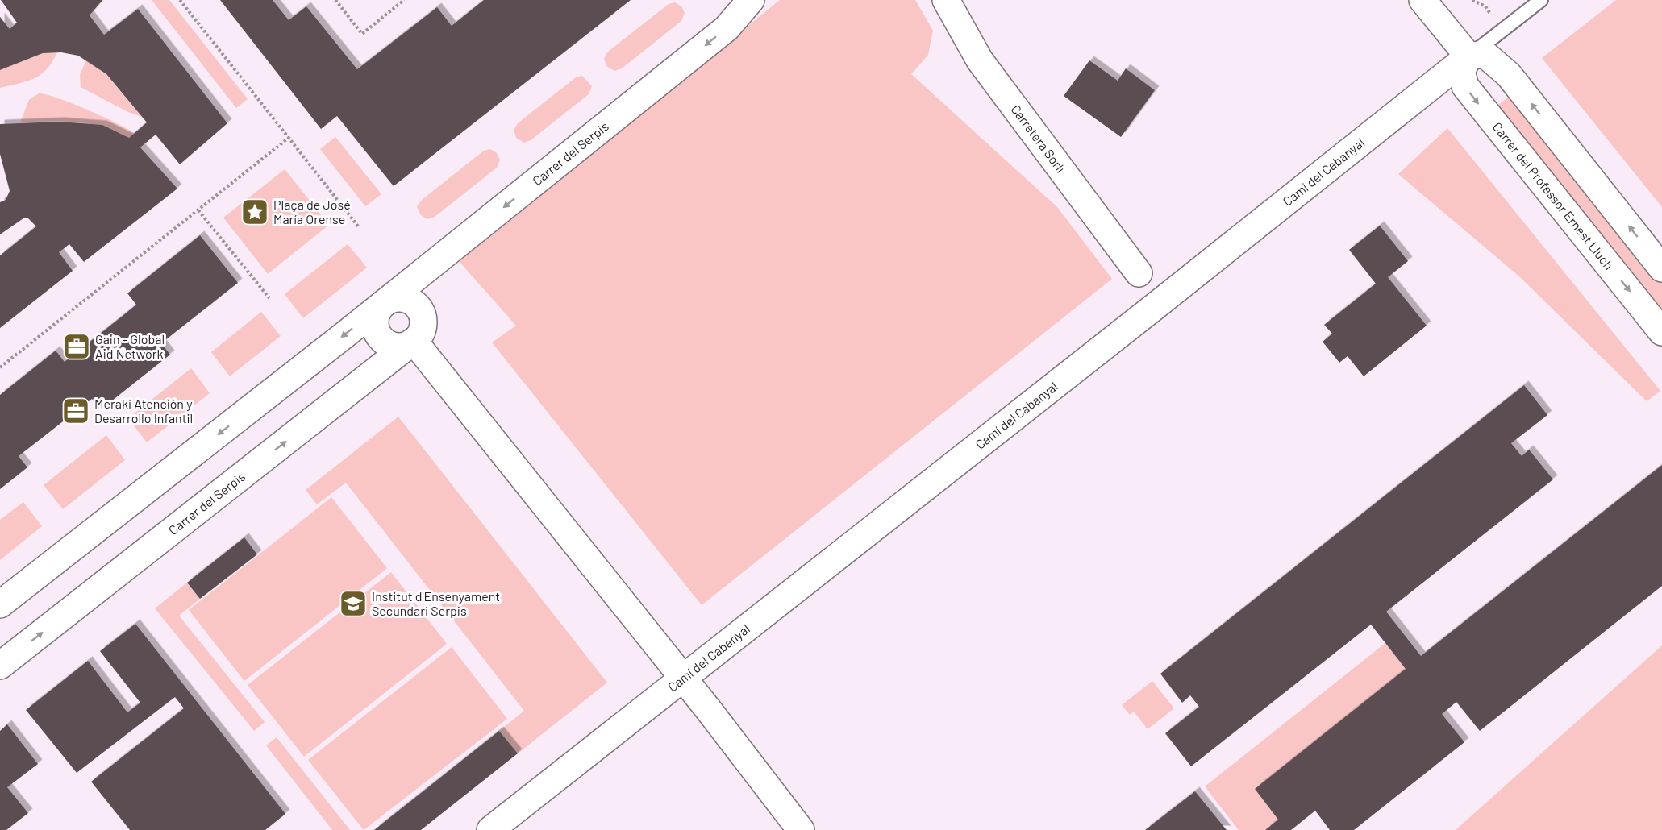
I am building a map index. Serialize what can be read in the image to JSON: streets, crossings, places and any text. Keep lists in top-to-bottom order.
{
  "streets": {
    "street": [
      "Carretera Sorlí",
      "Carrer del Serpis",
      "Camí del Cabanyal",
      "Carrer del Professor Ernest Lluch"
    ]
  },
  "crossings": [
    ["Camí del Cabanyal", "Carrer del Professor Ernest Lluch"]
  ],
  "places": {
    "place": ["Plaça de José María Orense"],
    "office": ["Gain - Global Aid Network", "Meraki Atención y Desarrollo Infantil"],
    "school or university": ["Institut d'Ensenyament Secundari Serpis"]
  }
}
